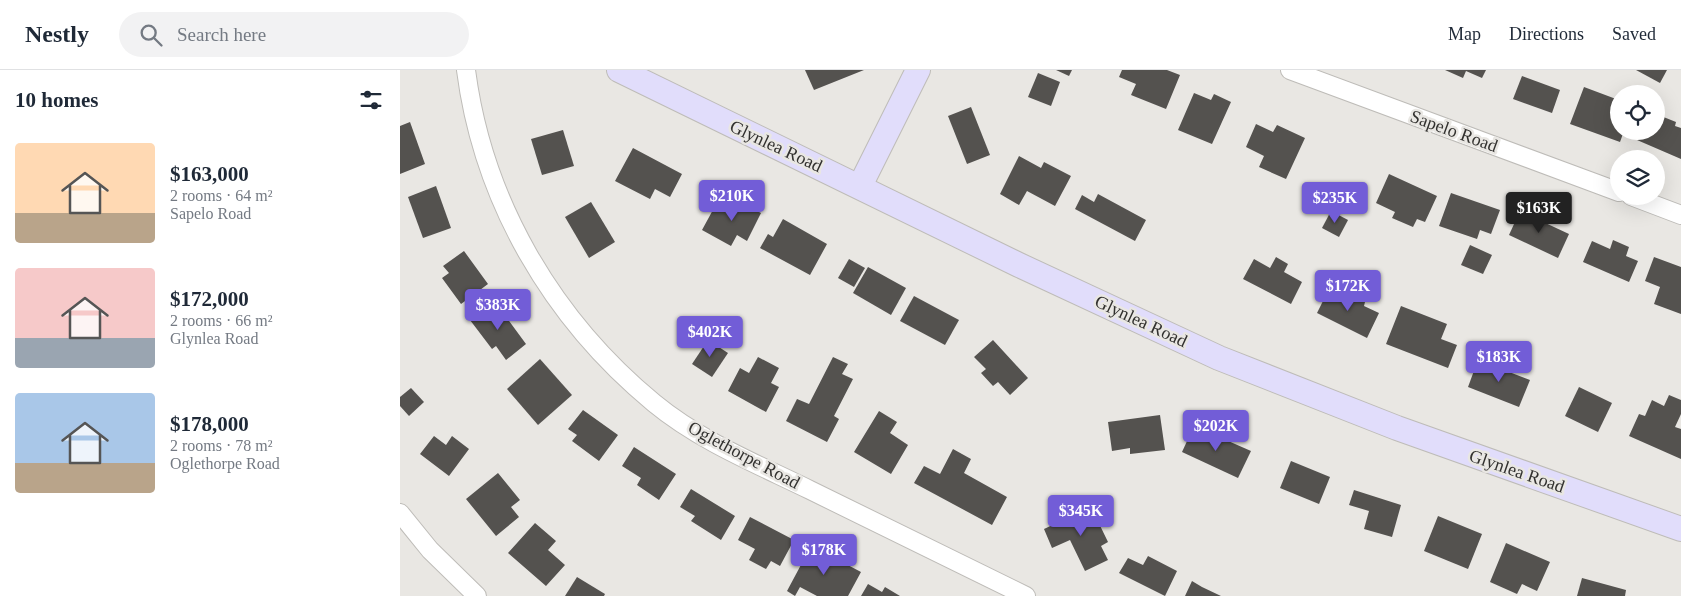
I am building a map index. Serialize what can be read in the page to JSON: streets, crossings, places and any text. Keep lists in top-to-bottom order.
{
  "streets": {
    "street": ["Sapelo Road", "Glynlea Road", "Oglethorpe Road"]
  },
  "page": {
    "header": "Nestly",
    "search": "Search here",
    "nav": ["Map", "Directions", "Saved"],
    "heading": "10 homes",
    "list": [
      {
        "name": "$163,000",
        "note": "2 rooms · 64 m² · Sapelo Road"
      },
      {
        "name": "$172,000",
        "note": "2 rooms · 66 m² · Glynlea Road"
      },
      {
        "name": "$178,000",
        "note": "2 rooms · 78 m² · Oglethorpe Road"
      }
    ],
    "price": [
      "$210K",
      "$235K",
      "$163K",
      "$172K",
      "$383K",
      "$402K",
      "$183K",
      "$202K",
      "$345K",
      "$178K"
    ]
  }
}
